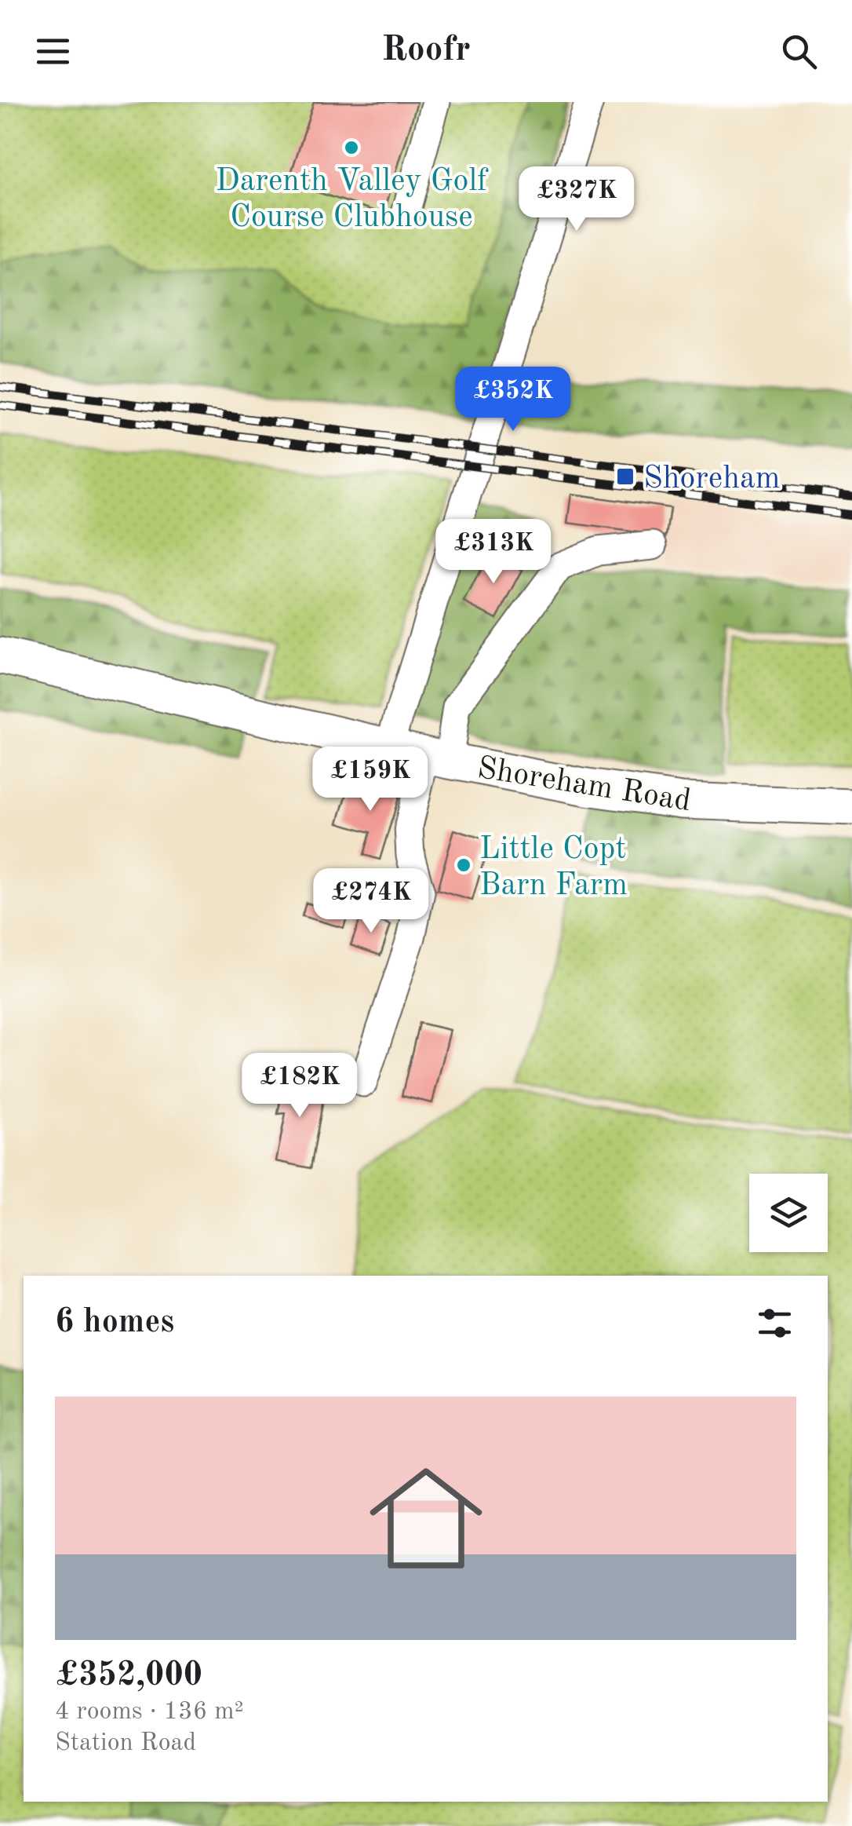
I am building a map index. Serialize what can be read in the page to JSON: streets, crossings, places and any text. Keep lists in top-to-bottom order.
{
  "streets": {
    "main road": ["Shoreham Road"]
  },
  "places": {
    "other": ["Darenth Valley Golf Course Clubhouse", "Little Copt Barn Farm"],
    "transit": ["Shoreham"]
  },
  "page": {
    "header": "Roofr",
    "price": [
      "£327K",
      "£352K",
      "£313K",
      "£159K",
      "£274K",
      "£182K"
    ],
    "heading": "6 homes",
    "list": [
      {
        "name": "£352,000",
        "note": "4 rooms · 136 m² · Station Road"
      }
    ]
  }
}
